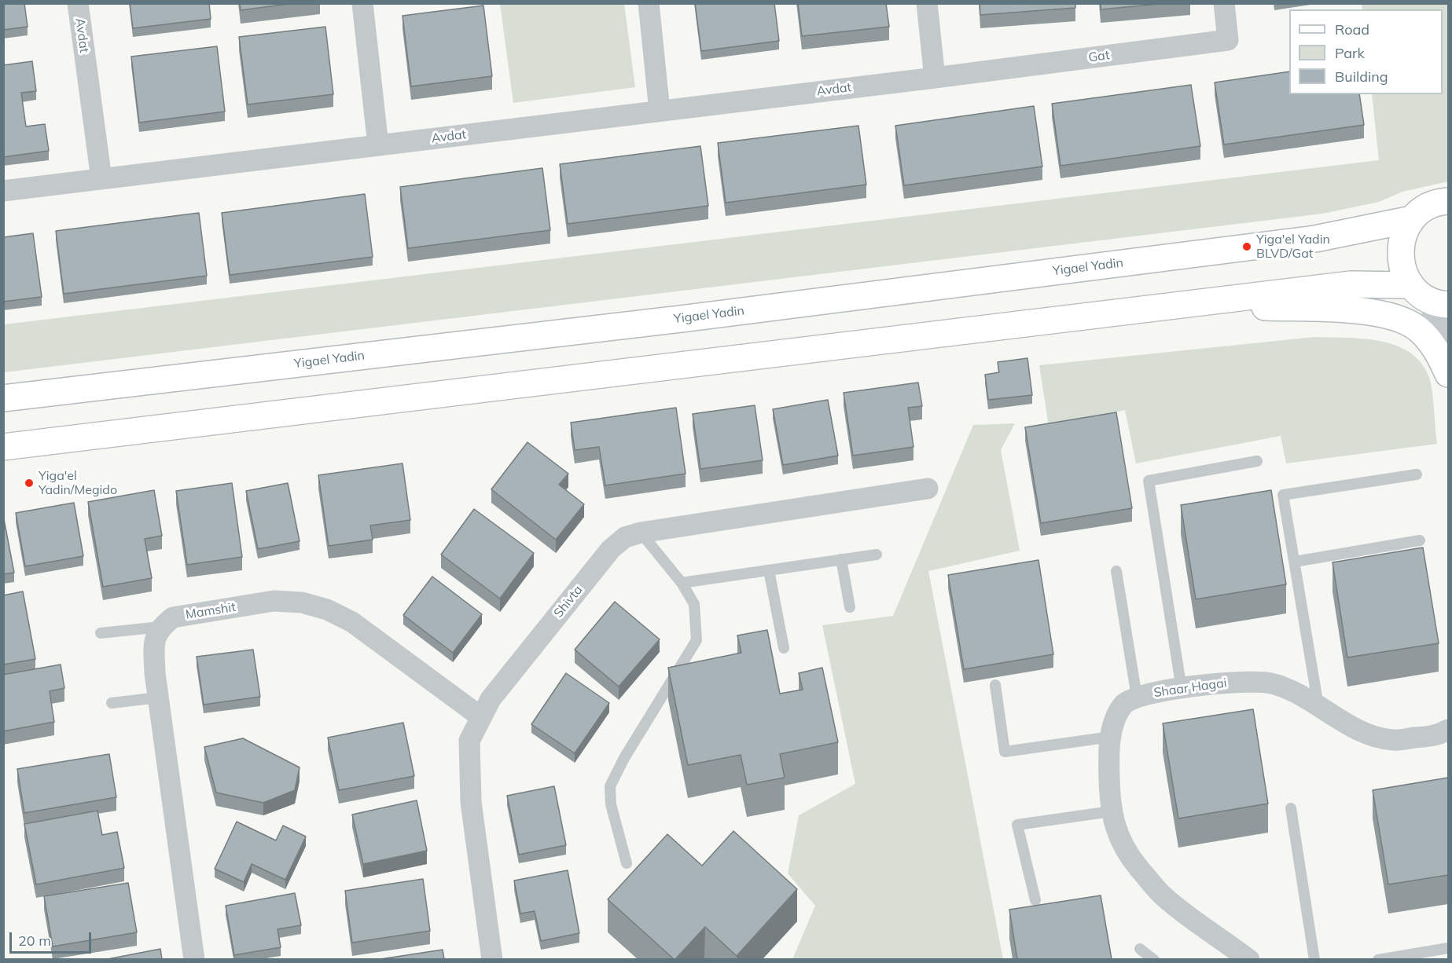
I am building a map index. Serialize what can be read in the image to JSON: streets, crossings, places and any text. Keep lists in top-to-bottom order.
{
  "streets": {
    "main road": ["Yigael Yadin"],
    "street": [
      "Avdat",
      "Gat",
      "Shivta",
      "Mamshit",
      "Shaar Hagai"
    ]
  },
  "crossings": [
    ["Avdat", "Gat"],
    ["Shivta", "Mamshit"]
  ],
  "places": ["Yiga'el Yadin BLVD/Gat", "Yiga'el Yadin/Megido"],
  "legend": ["Road", "Park", "Building"],
  "scale_bar": "20 m"
}
